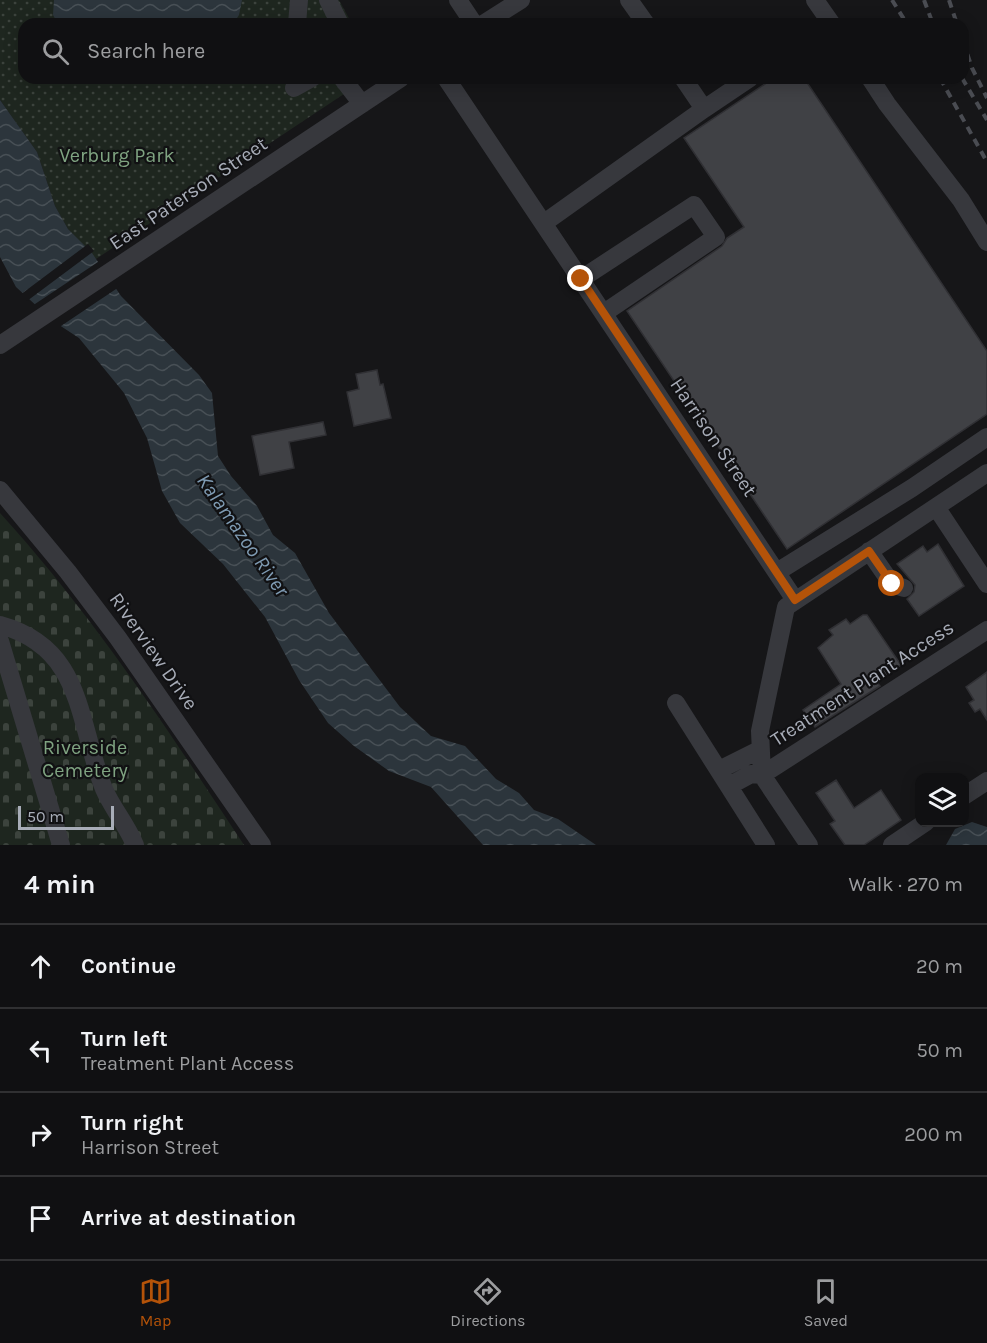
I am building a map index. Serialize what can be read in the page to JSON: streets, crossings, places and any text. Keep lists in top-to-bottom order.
{
  "streets": {
    "street": [
      "East Paterson Street",
      "Harrison Street",
      "Riverview Drive",
      "Treatment Plant Access"
    ]
  },
  "water": ["Kalamazoo River"],
  "parks": ["Verburg Park", "Riverside Cemetery"],
  "scale_bar": "50 m",
  "page": {
    "search": "Search here",
    "scale": "50 m",
    "heading": ["4 min", "Walk · 270 m"],
    "list": [
      ["Continue", "20 m"],
      ["Turn left", "Treatment Plant Access", "50 m"],
      ["Turn right", "Harrison Street", "200 m"],
      "Arrive at destination"
    ],
    "nav": ["Map", "Directions", "Saved"]
  }
}
